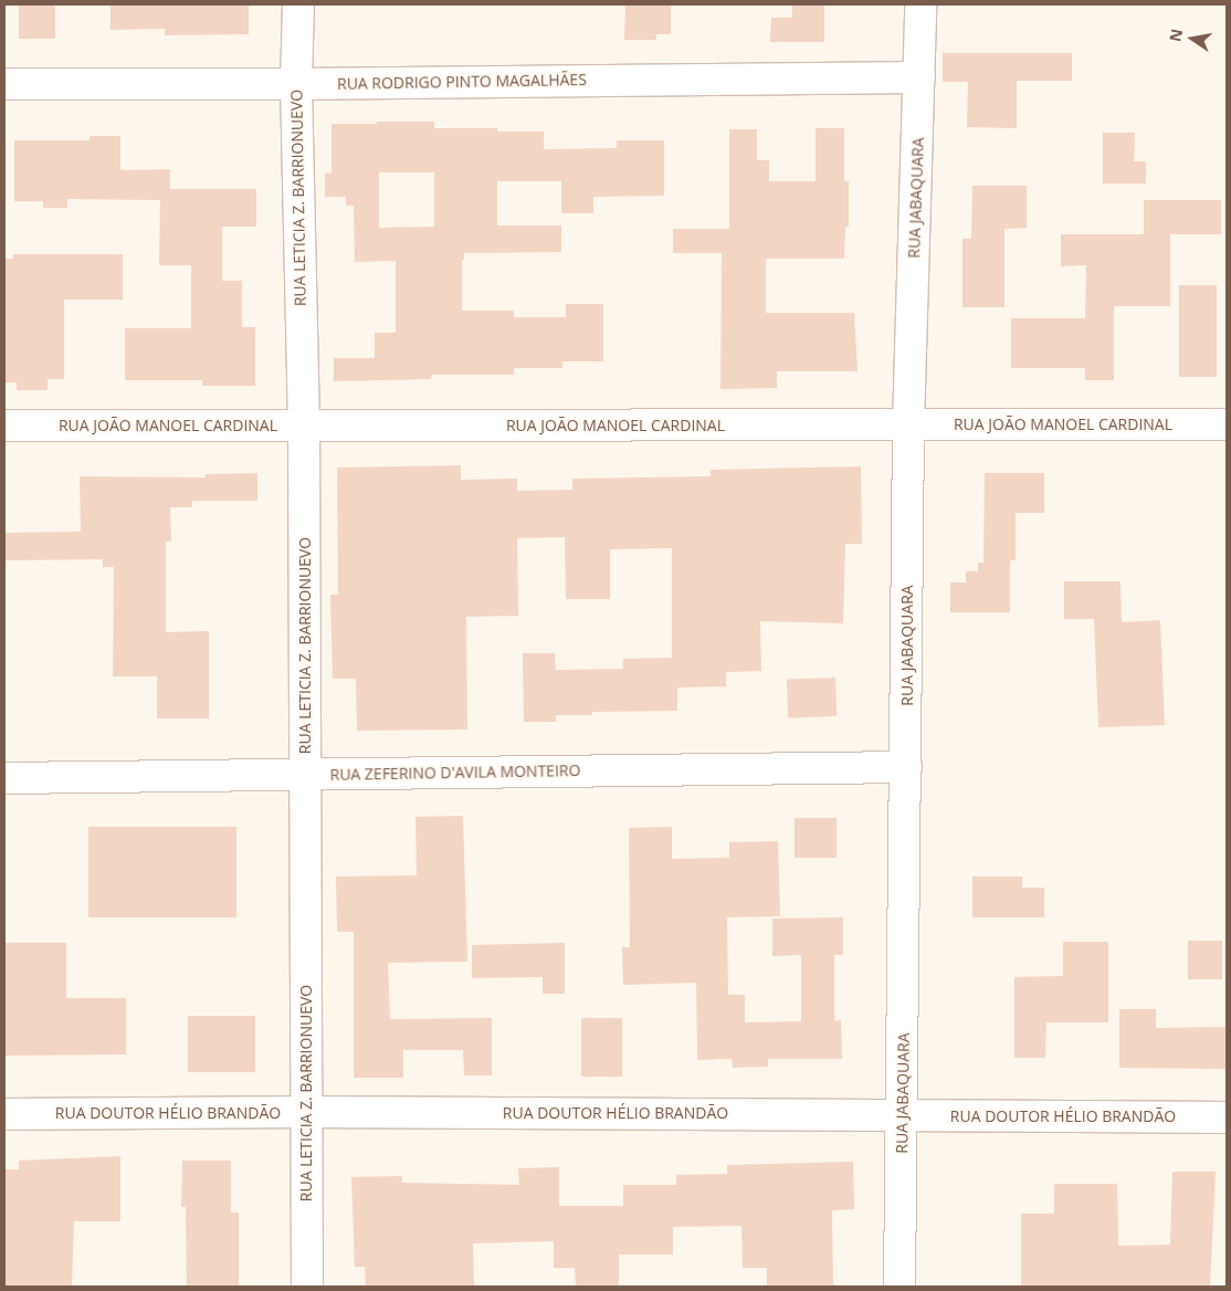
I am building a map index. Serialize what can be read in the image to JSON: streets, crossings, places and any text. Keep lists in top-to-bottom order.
{
  "streets": {
    "street": [
      "RUA RODRIGO PINTO MAGALHÃES",
      "RUA LETICIA Z. BARRIONUEVO",
      "RUA JABAQUARA",
      "RUA JOÃO MANOEL CARDINAL",
      "RUA ZEFERINO D'AVILA MONTEIRO",
      "RUA DOUTOR HÉLIO BRANDÃO"
    ]
  },
  "crossings": [
    ["RUA RODRIGO PINTO MAGALHÃES", "RUA LETICIA Z. BARRIONUEVO"],
    ["RUA RODRIGO PINTO MAGALHÃES", "RUA JABAQUARA"],
    ["RUA LETICIA Z. BARRIONUEVO", "RUA JOÃO MANOEL CARDINAL"],
    ["RUA LETICIA Z. BARRIONUEVO", "RUA ZEFERINO D'AVILA MONTEIRO"],
    ["RUA LETICIA Z. BARRIONUEVO", "RUA DOUTOR HÉLIO BRANDÃO"],
    ["RUA JABAQUARA", "RUA JOÃO MANOEL CARDINAL"],
    ["RUA JABAQUARA", "RUA ZEFERINO D'AVILA MONTEIRO"],
    ["RUA JABAQUARA", "RUA DOUTOR HÉLIO BRANDÃO"]
  ],
  "north": "left"
}
